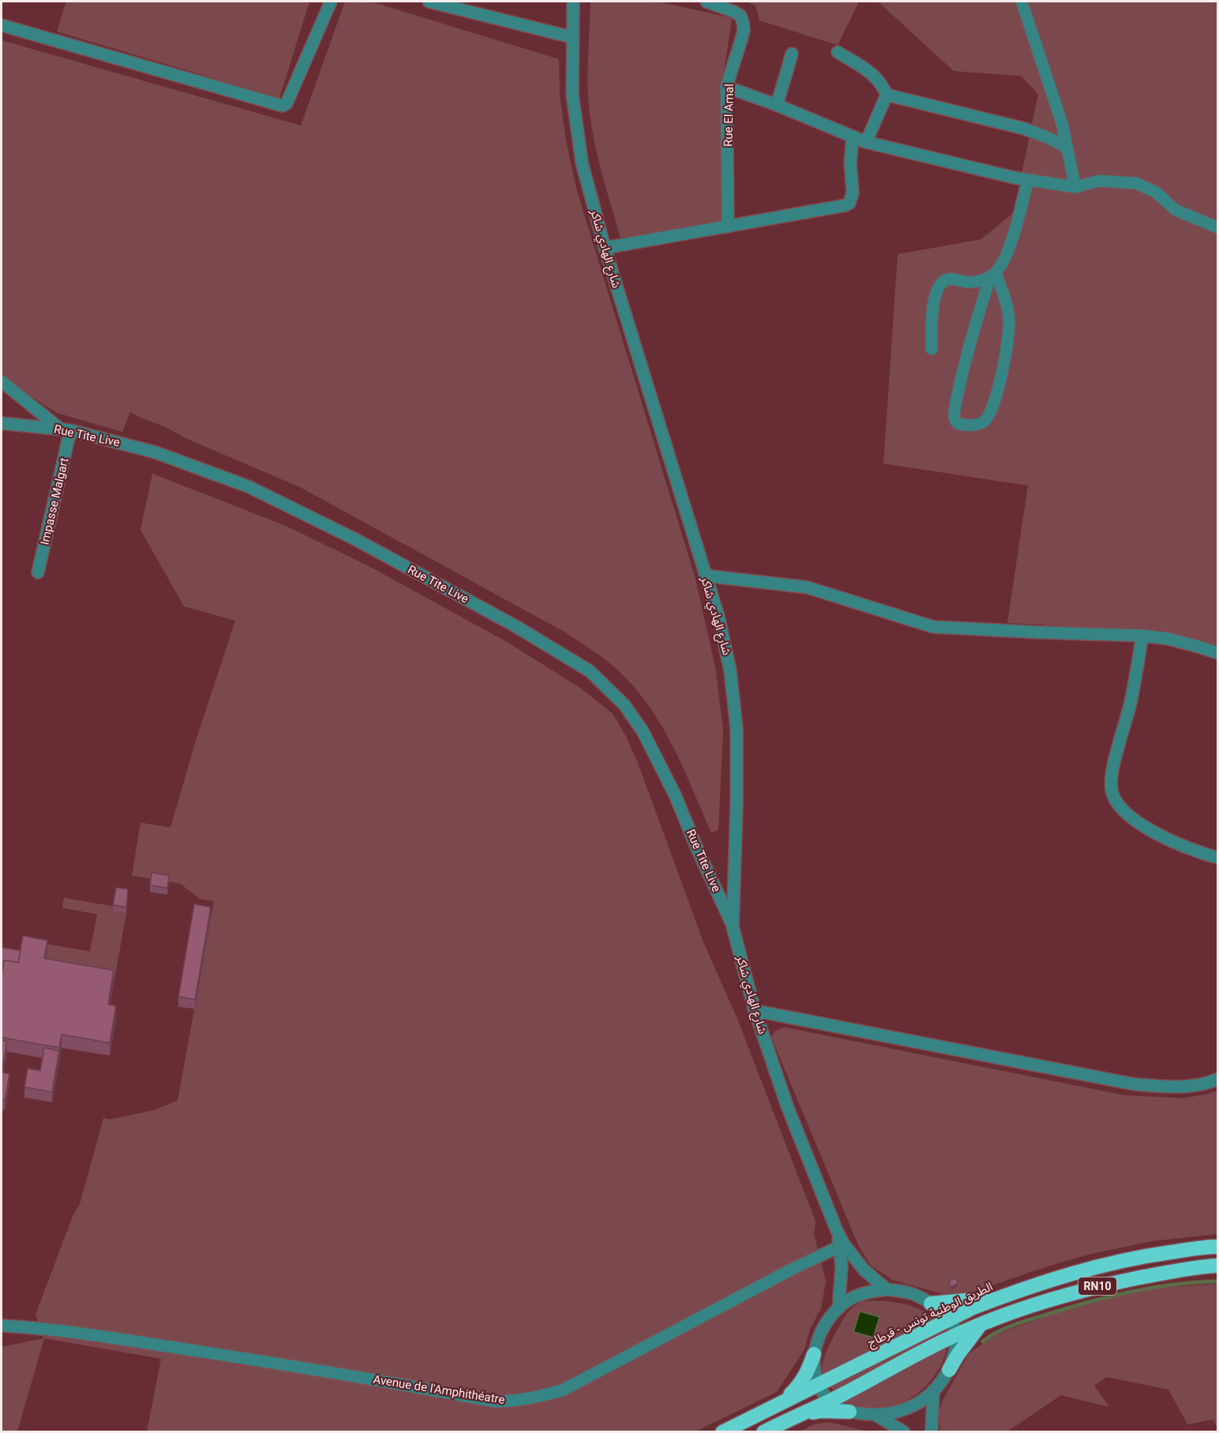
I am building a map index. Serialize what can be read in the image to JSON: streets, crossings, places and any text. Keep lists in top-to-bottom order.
{
  "streets": {
    "highway": ["RN10", "الطريق الوطنية تونس - قرطاج"],
    "street": [
      "Rue El Amal",
      "شارع الهادي شاكر",
      "Rue Tite Live",
      "Impasse Malgart",
      "Avenue de l'Amphithéatre"
    ]
  },
  "crossings": [
    ["شارع الهادي شاكر", "Rue Tite Live"],
    ["شارع الهادي شاكر", "Avenue de l'Amphithéatre"],
    ["Rue Tite Live", "Impasse Malgart"]
  ]
}
